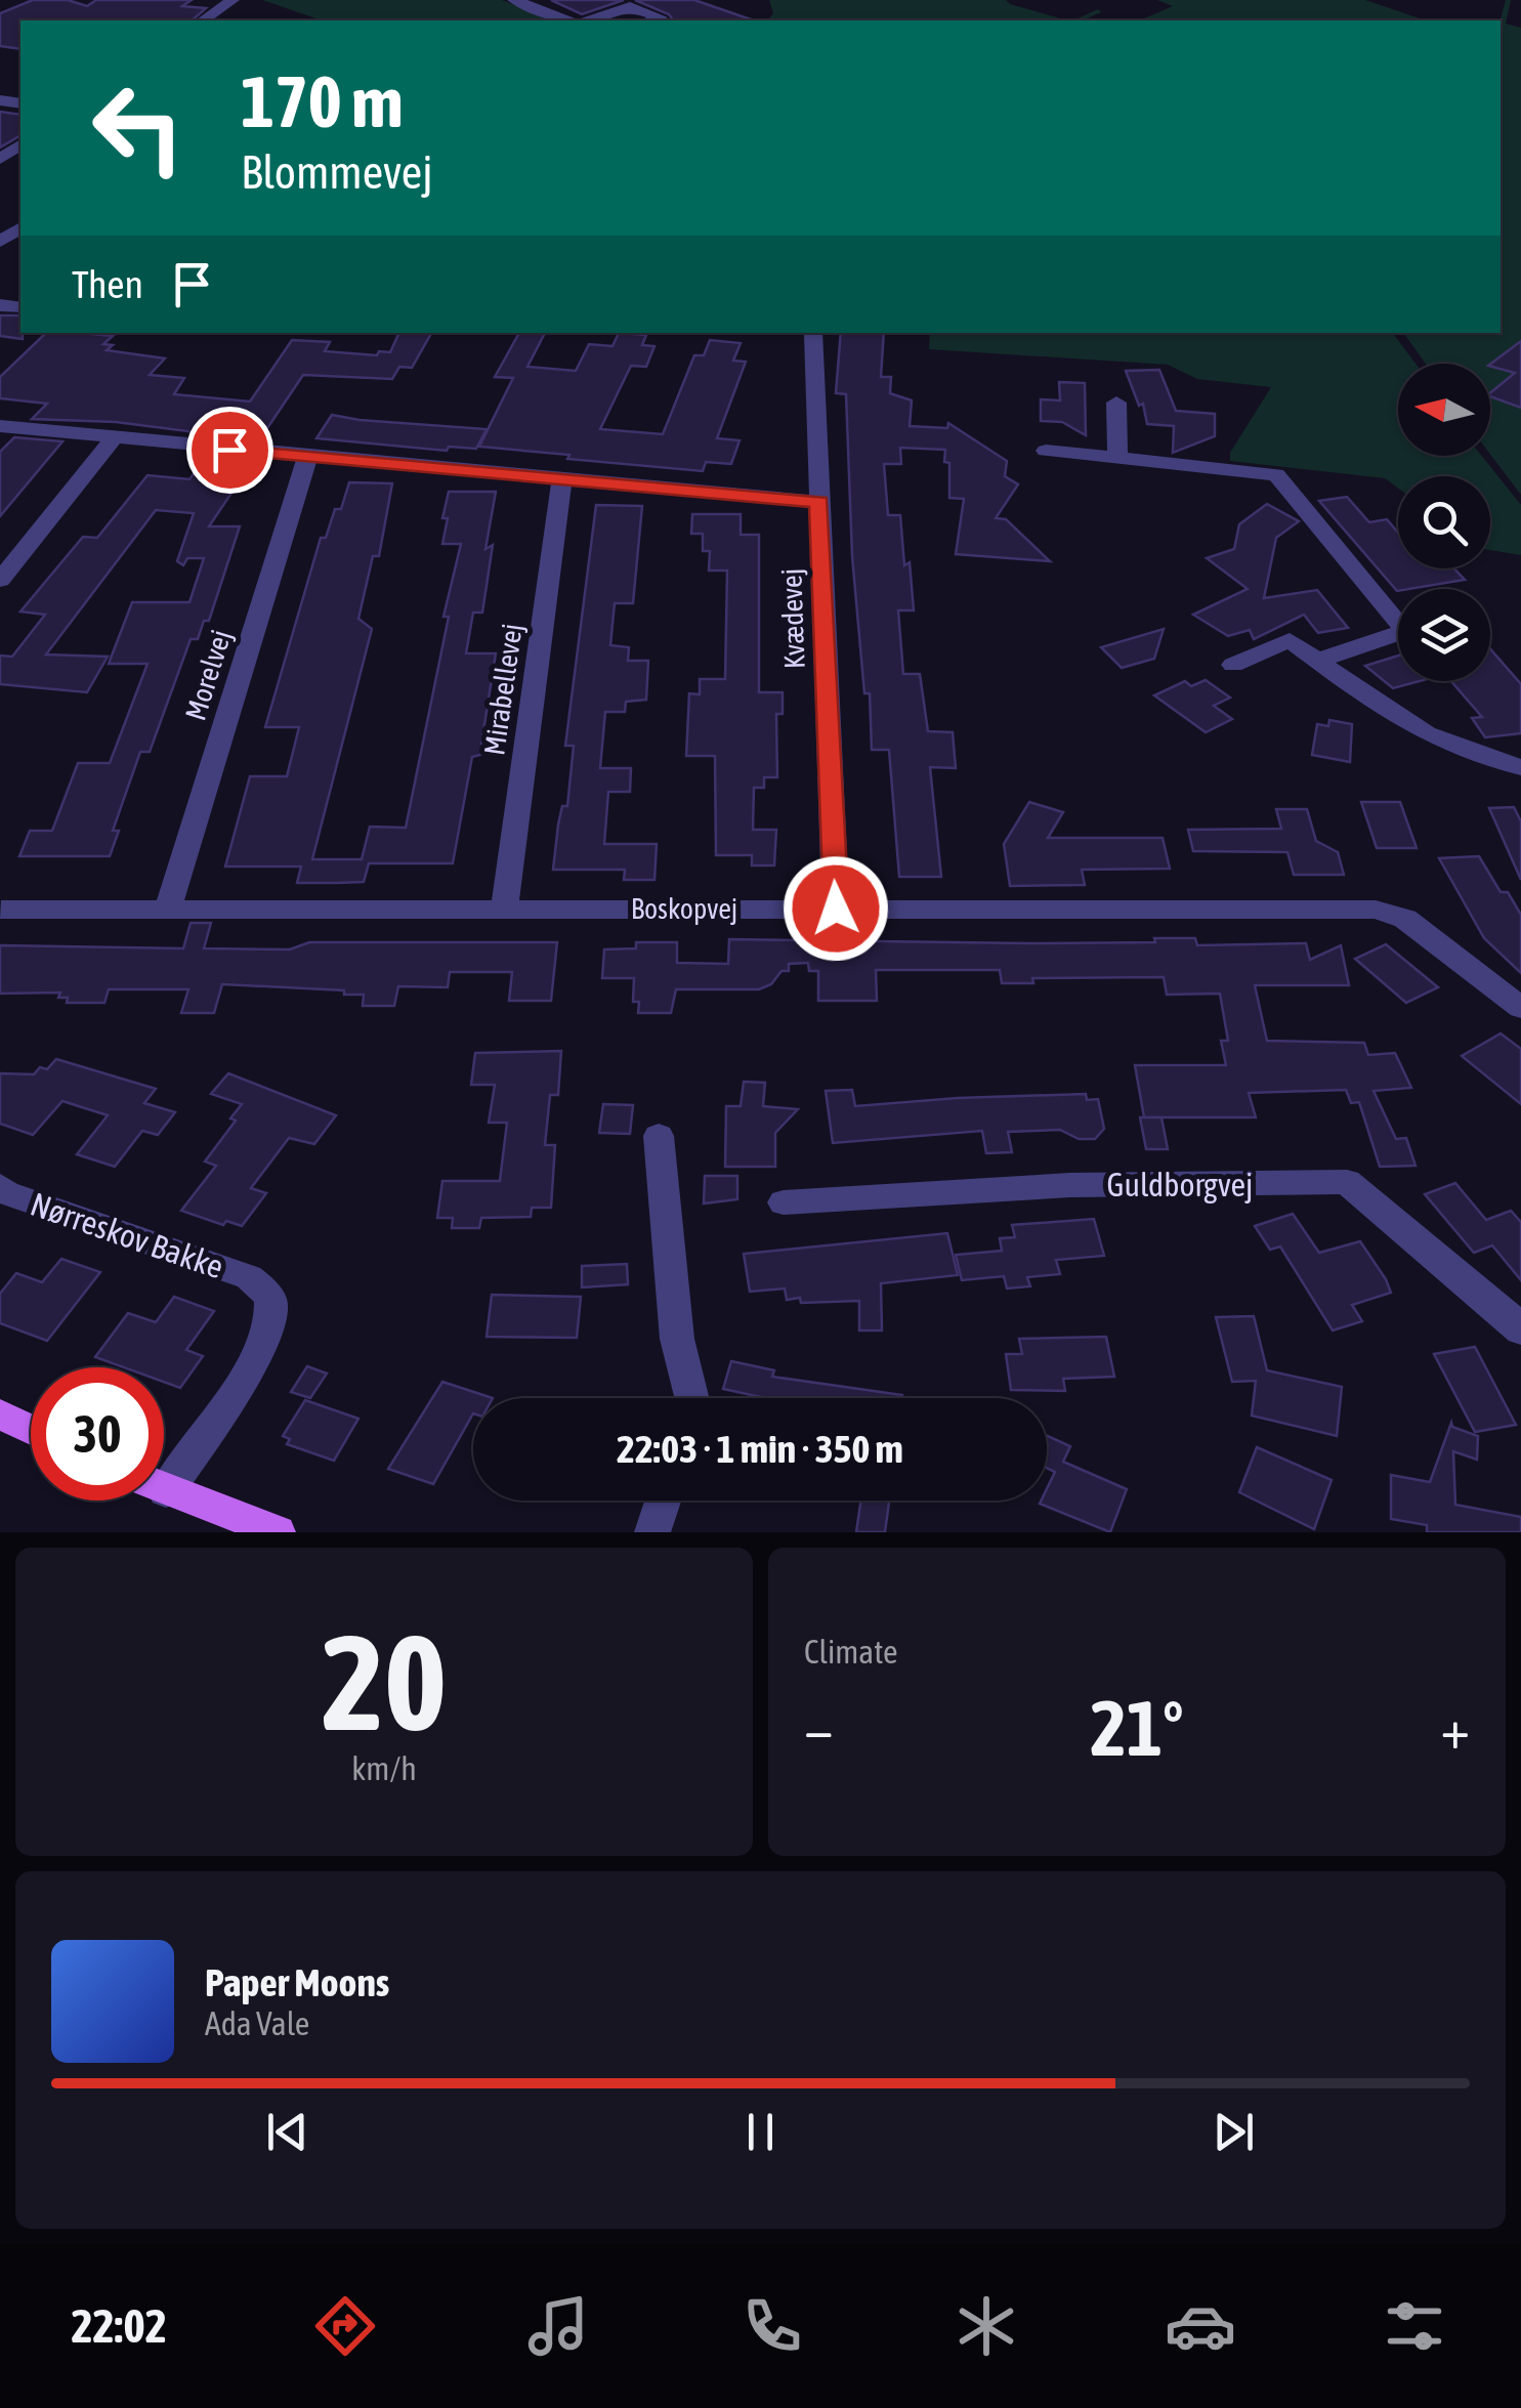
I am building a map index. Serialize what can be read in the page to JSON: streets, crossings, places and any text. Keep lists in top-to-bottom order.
{
  "streets": {
    "main road": ["Nørreskov Bakke"],
    "street": [
      "Kvædevej",
      "Morelvej",
      "Mirabellevej",
      "Boskopvej",
      "Guldborgvej"
    ]
  },
  "crossings": [
    ["Kvædevej", "Boskopvej"],
    ["Morelvej", "Boskopvej"],
    ["Mirabellevej", "Boskopvej"]
  ],
  "north": "left",
  "page": {
    "turn": ["170 m", "Blommevej"],
    "then": "Then",
    "limit": "30",
    "trip": "22:03 · 1 min · 350 m",
    "tile": [
      ["20", "km/h"],
      "Climate"
    ],
    "heat": ["−", "21°", "+"],
    "song": ["Paper Moons", "Ada Vale"],
    "tabs": "22:02"
  }
}
